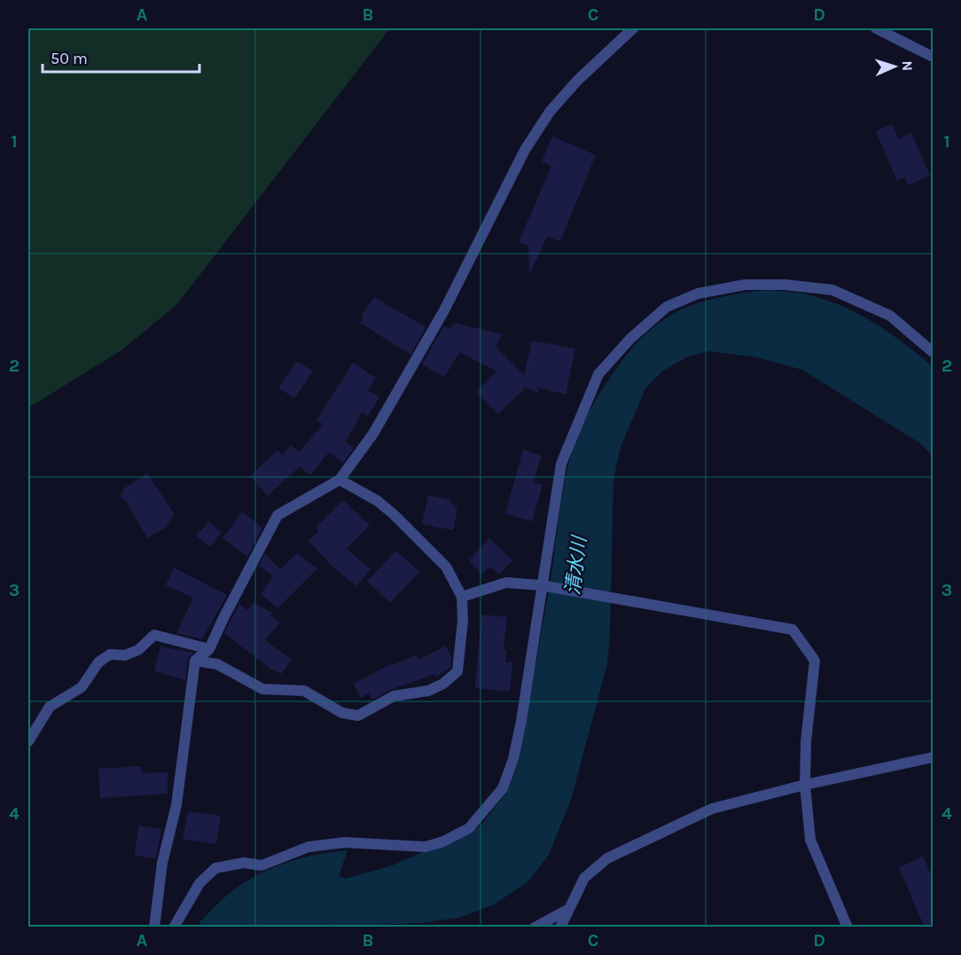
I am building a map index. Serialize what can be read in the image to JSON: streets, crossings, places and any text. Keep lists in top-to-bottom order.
{
  "water": ["清水川"],
  "scale_bar": "50 m",
  "north": "right",
  "grid": {
    "columns": [
      "A",
      "B",
      "C",
      "D"
    ],
    "rows": [
      "1",
      "2",
      "3",
      "4"
    ]
  }
}
